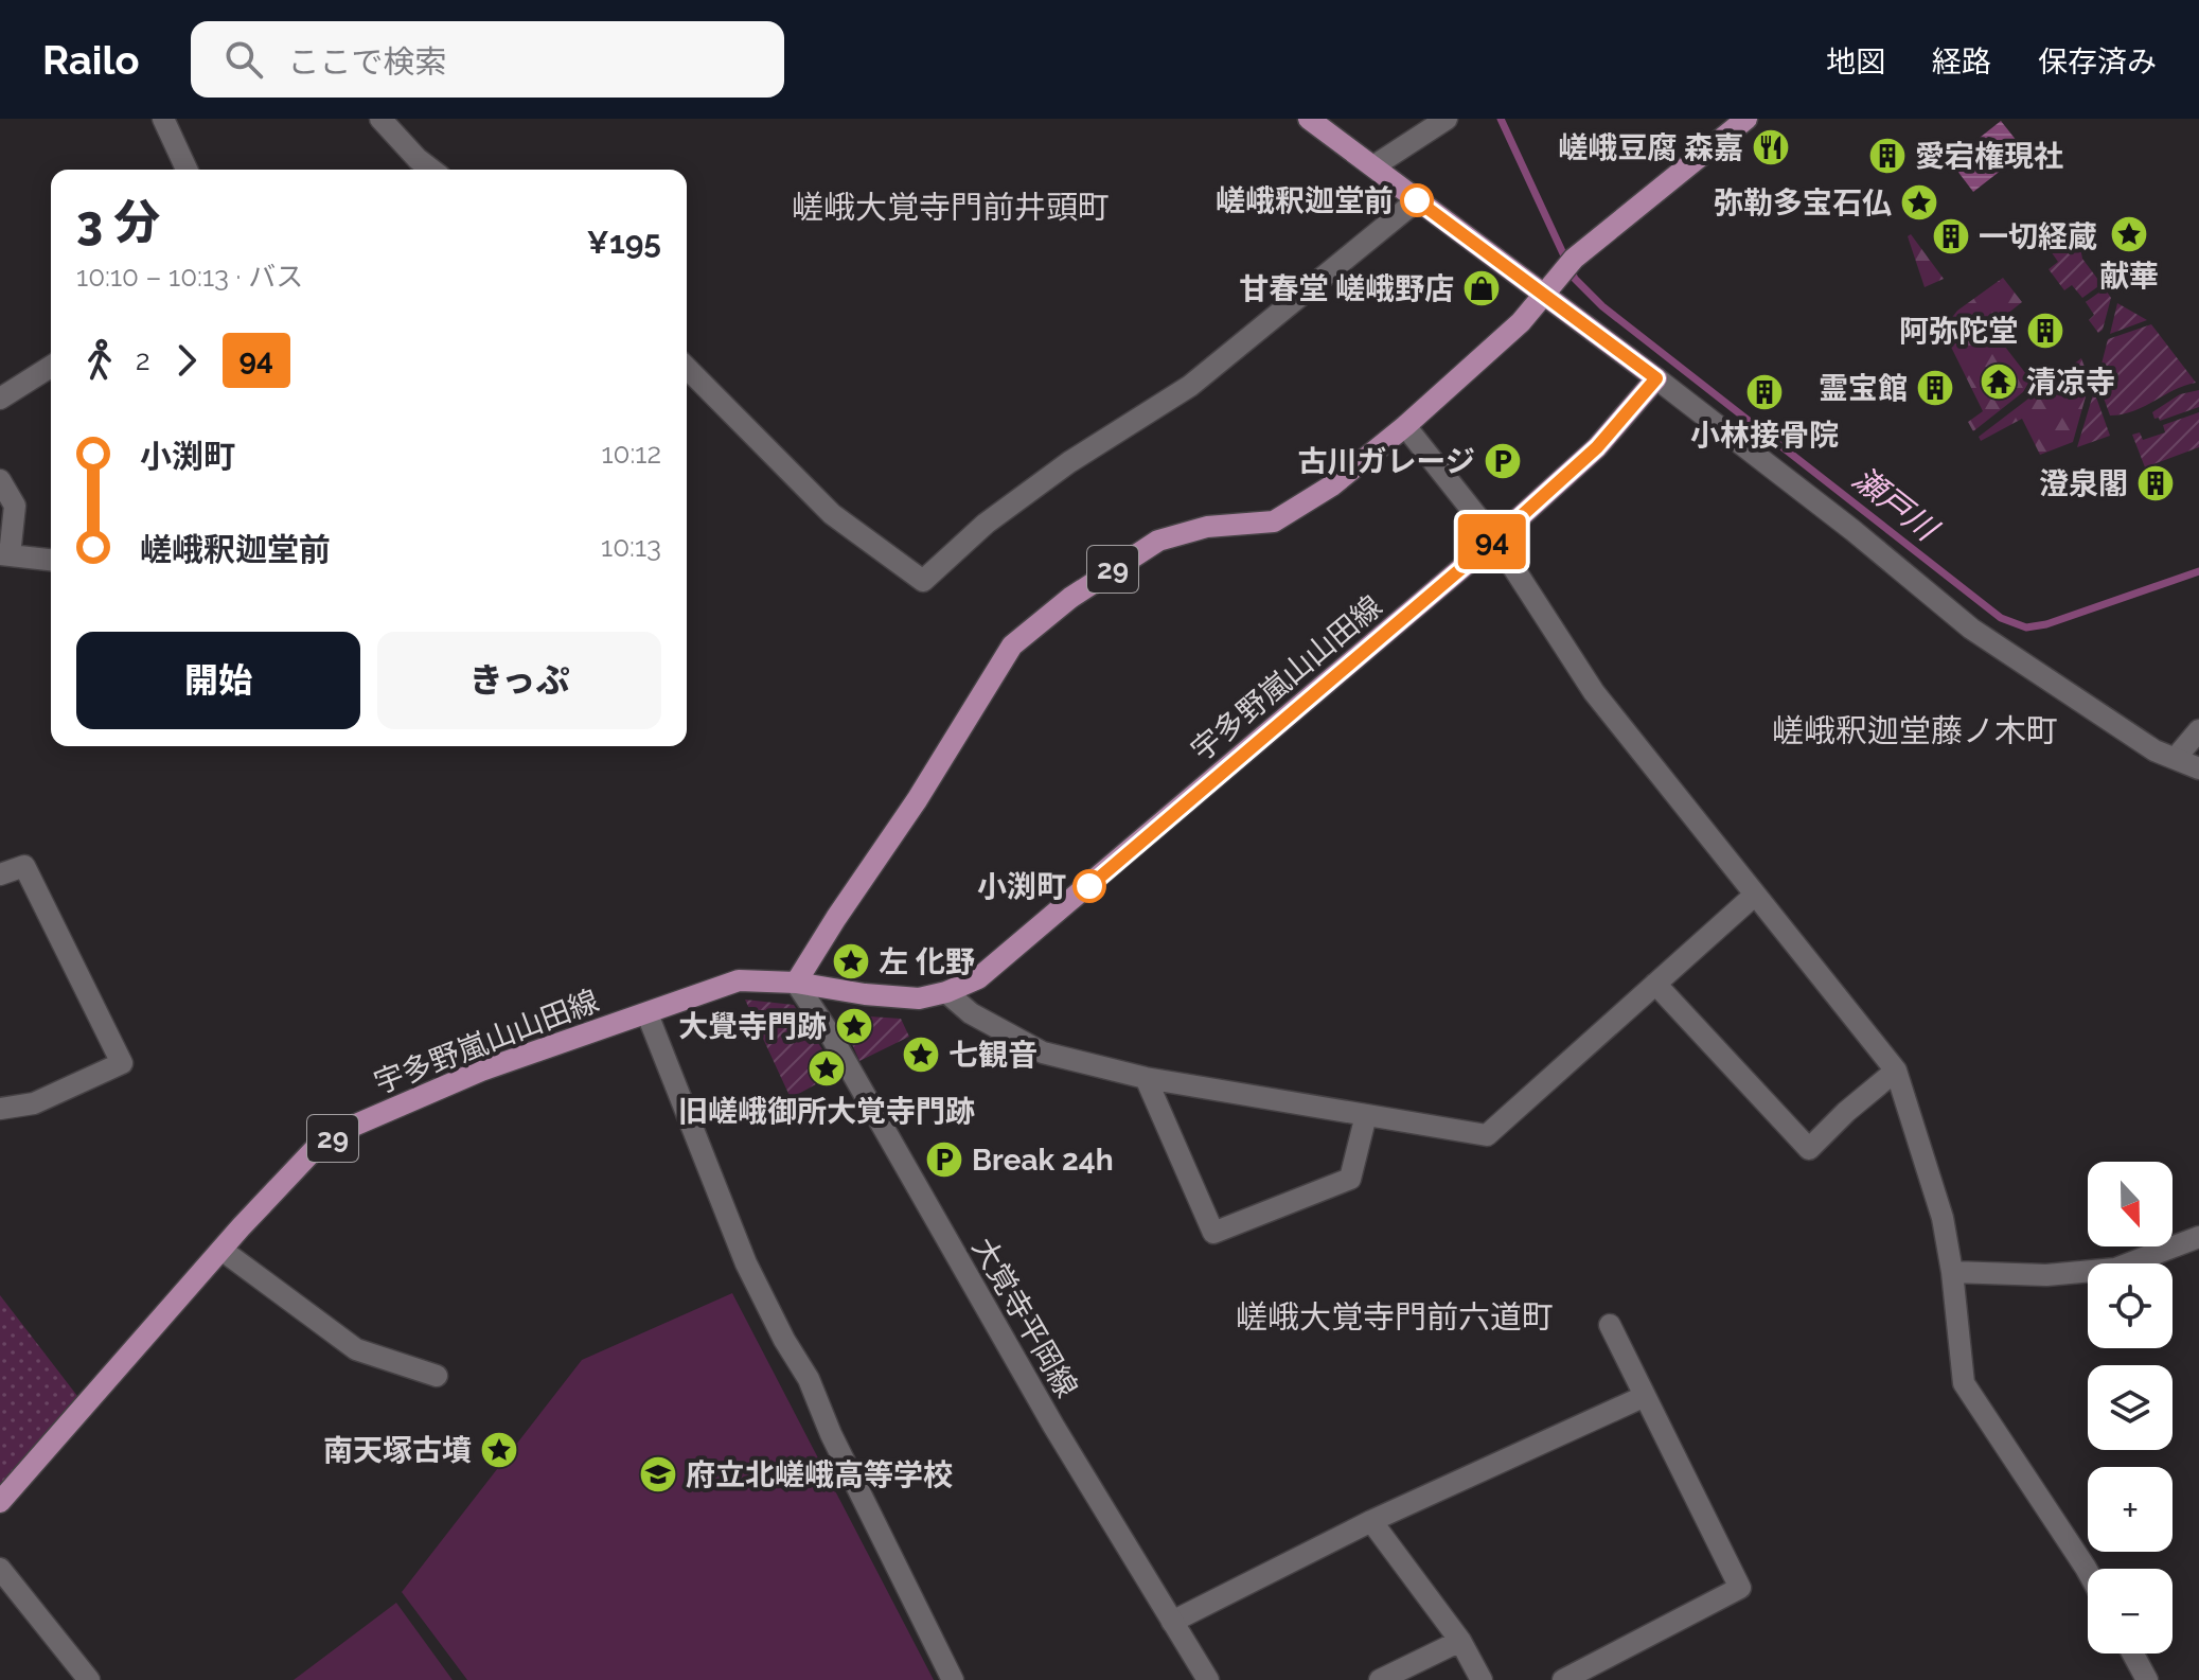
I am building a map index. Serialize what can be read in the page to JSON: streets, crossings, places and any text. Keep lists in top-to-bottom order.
{
  "streets": {
    "main road": ["29", "宇多野嵐山山田線"],
    "street": ["大覚寺平岡線"]
  },
  "crossings": [
    ["29", "宇多野嵐山山田線"],
    ["29", "大覚寺平岡線"],
    ["宇多野嵐山山田線", "大覚寺平岡線"]
  ],
  "districts": ["嵯峨大覚寺門前井頭町", "嵯峨釈迦堂藤ノ木町", "嵯峨大覚寺門前六道町"],
  "water": ["瀬戸川"],
  "places": {
    "restaurant": ["嵯峨豆腐 森嘉"],
    "building": [
      "愛宕権現社",
      "一切経蔵",
      "阿弥陀堂",
      "霊宝館",
      "小林接骨院",
      "澄泉閣"
    ],
    "other": ["嵯峨釈迦堂前", "小渕町"],
    "place": [
      "弥勒多宝石仏",
      "献華",
      "左 化野",
      "大覺寺門跡",
      "七観音",
      "旧嵯峨御所大覚寺門跡",
      "南天塚古墳"
    ],
    "shop": ["甘春堂 嵯峨野店"],
    "temple": ["清凉寺"],
    "parking": ["古川ガレージ", "Break 24h"],
    "school or university": ["府立北嵯峨高等学校"]
  },
  "lines": ["bus line 94"],
  "north": "bottom",
  "page": {
    "header": "Railo",
    "search": "ここで検索",
    "nav": ["地図", "経路", "保存済み"],
    "on_map": "94",
    "heading": ["3 分", "10:10 – 10:13 · バス", "¥195"],
    "legs": ["2", "94"],
    "list": [
      {
        "name": "小渕町",
        "value": "10:12"
      },
      {
        "name": "嵯峨釈迦堂前",
        "value": "10:13"
      }
    ],
    "buttons": ["開始", "きっぷ"],
    "map_buttons": ["+", "−"]
  }
}
